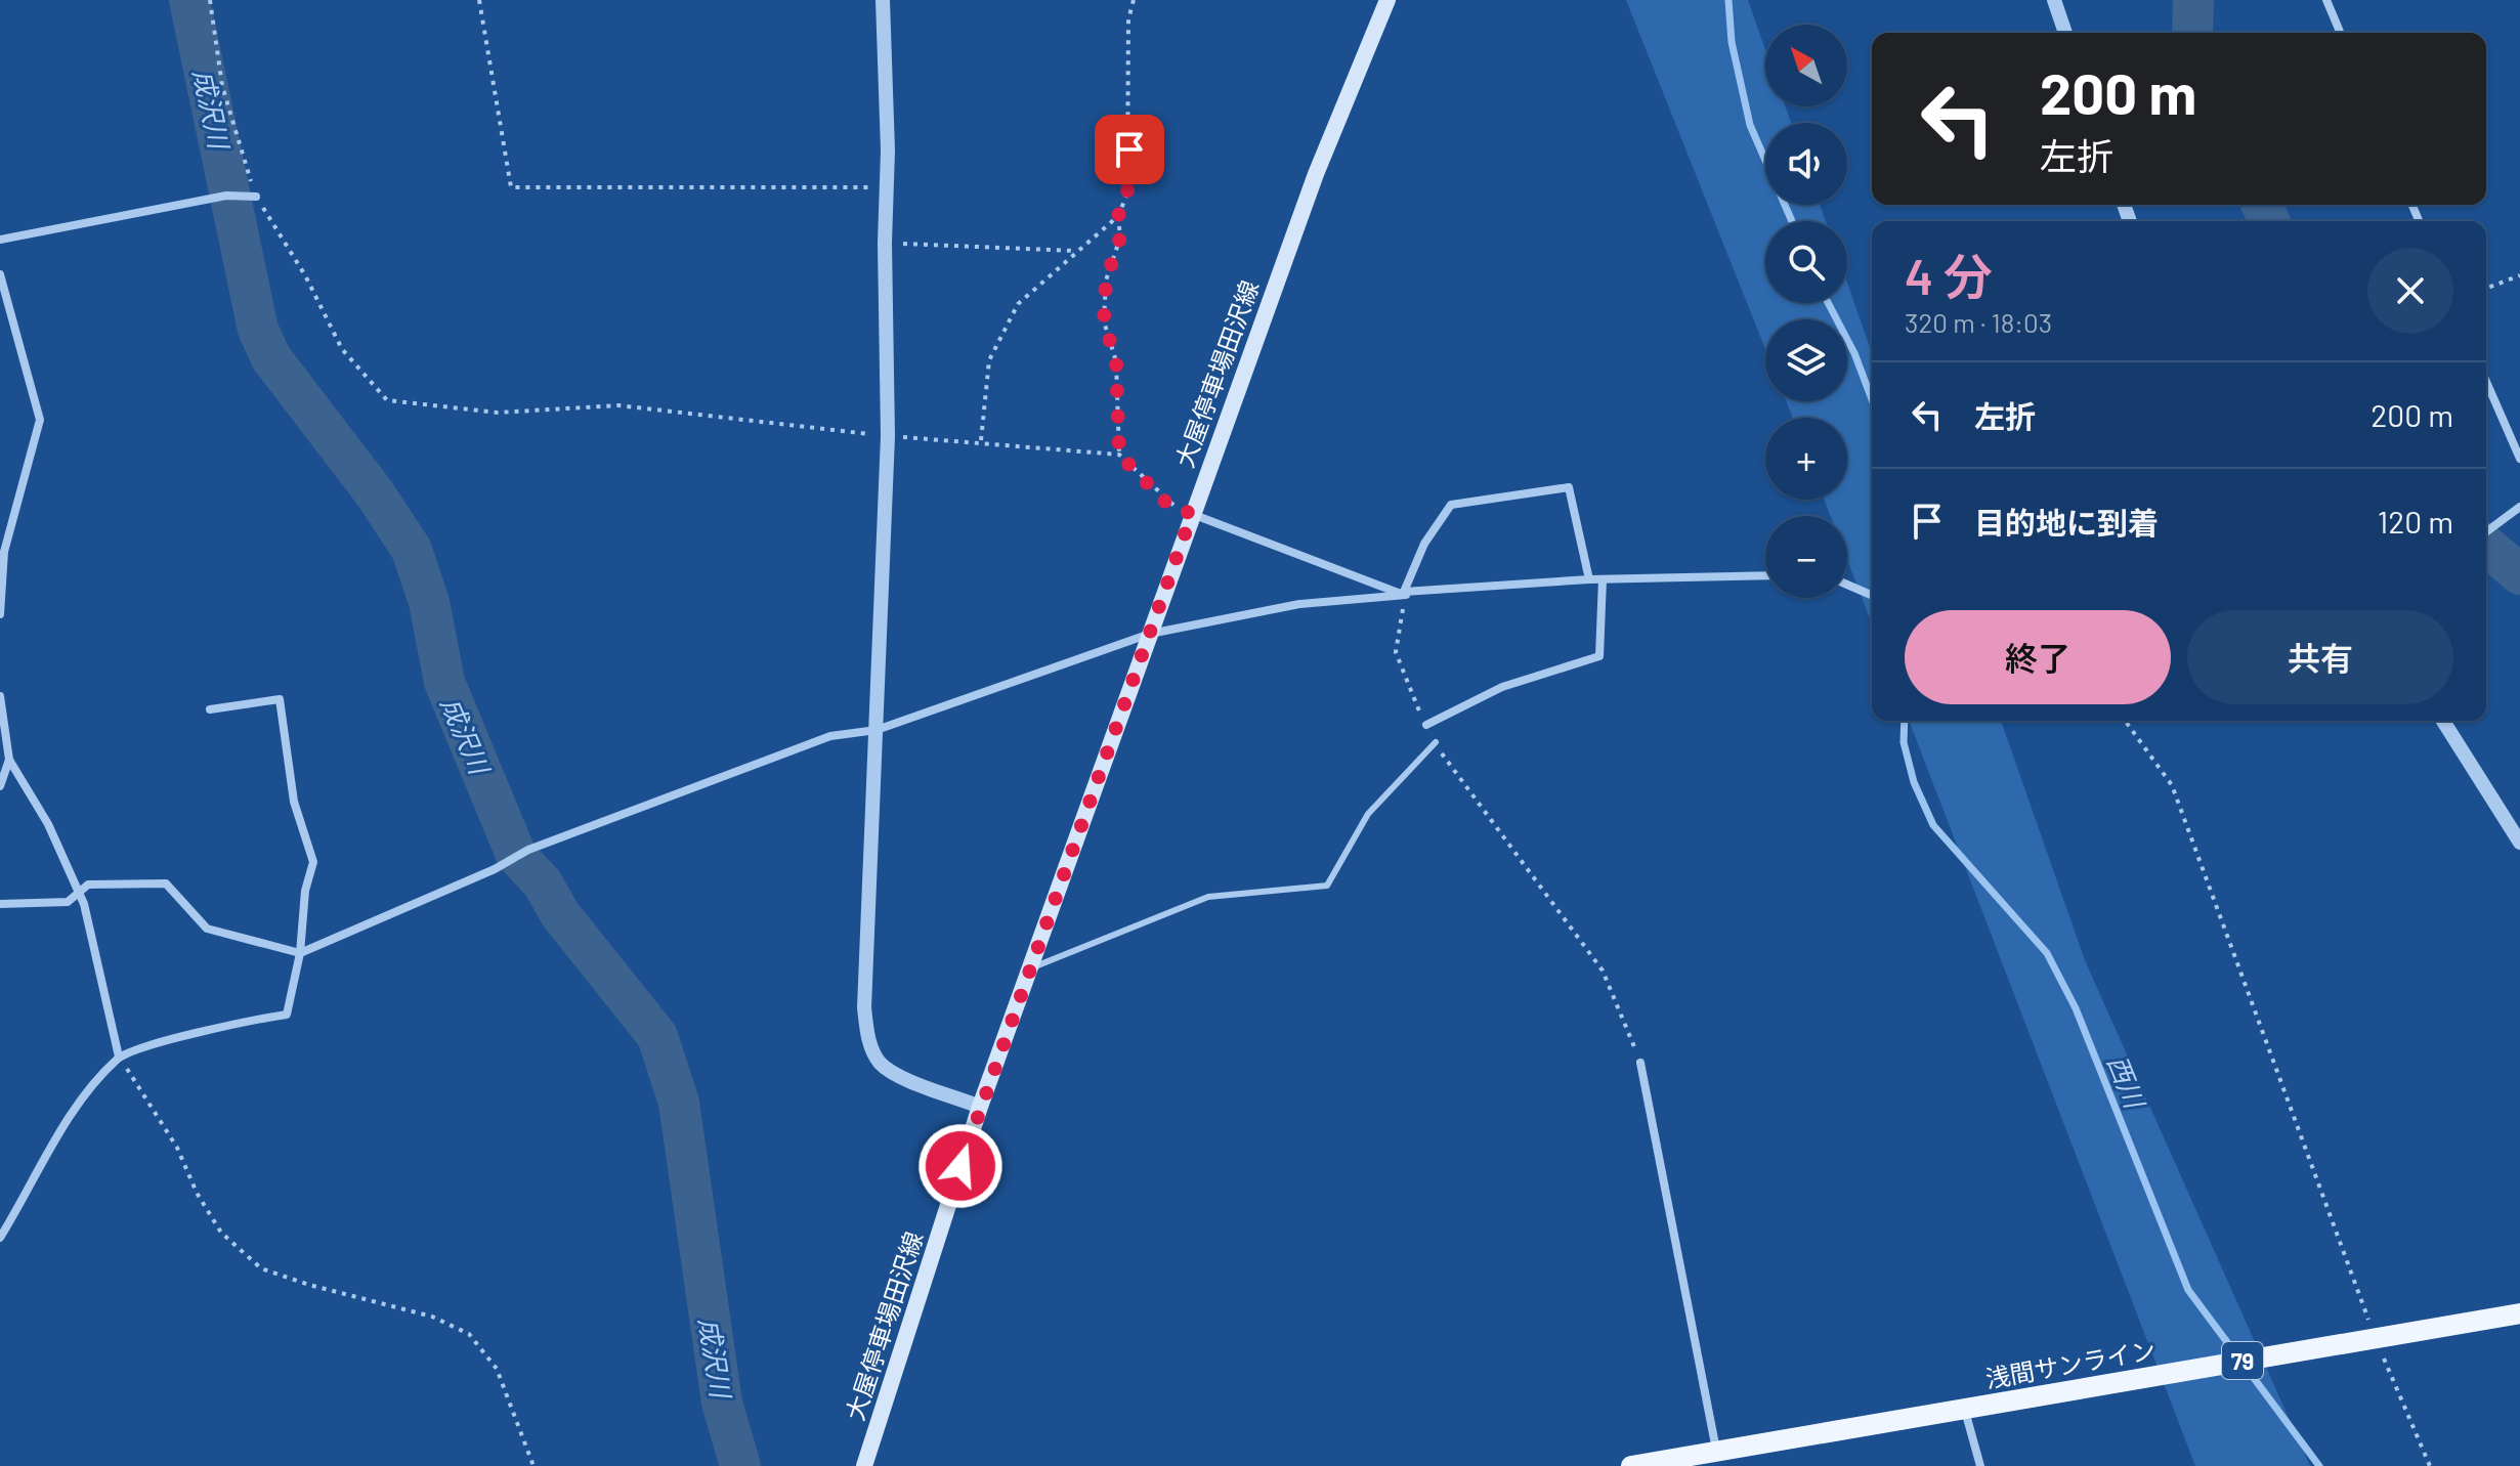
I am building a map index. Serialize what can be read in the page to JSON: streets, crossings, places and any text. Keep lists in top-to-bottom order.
{
  "streets": {
    "main road": ["大屋停車場田沢線", "79", "浅間サンライン"]
  },
  "water": ["成沢川", "西川"],
  "north": "top left",
  "page": {
    "map_buttons": ["+", "−"],
    "turn": ["200 m", "左折"],
    "heading": ["4 分", "320 m · 18:03"],
    "list": [
      {
        "name": "左折",
        "value": "200 m"
      },
      {
        "name": "目的地に到着",
        "value": "120 m"
      }
    ],
    "buttons": ["終了", "共有"]
  }
}
